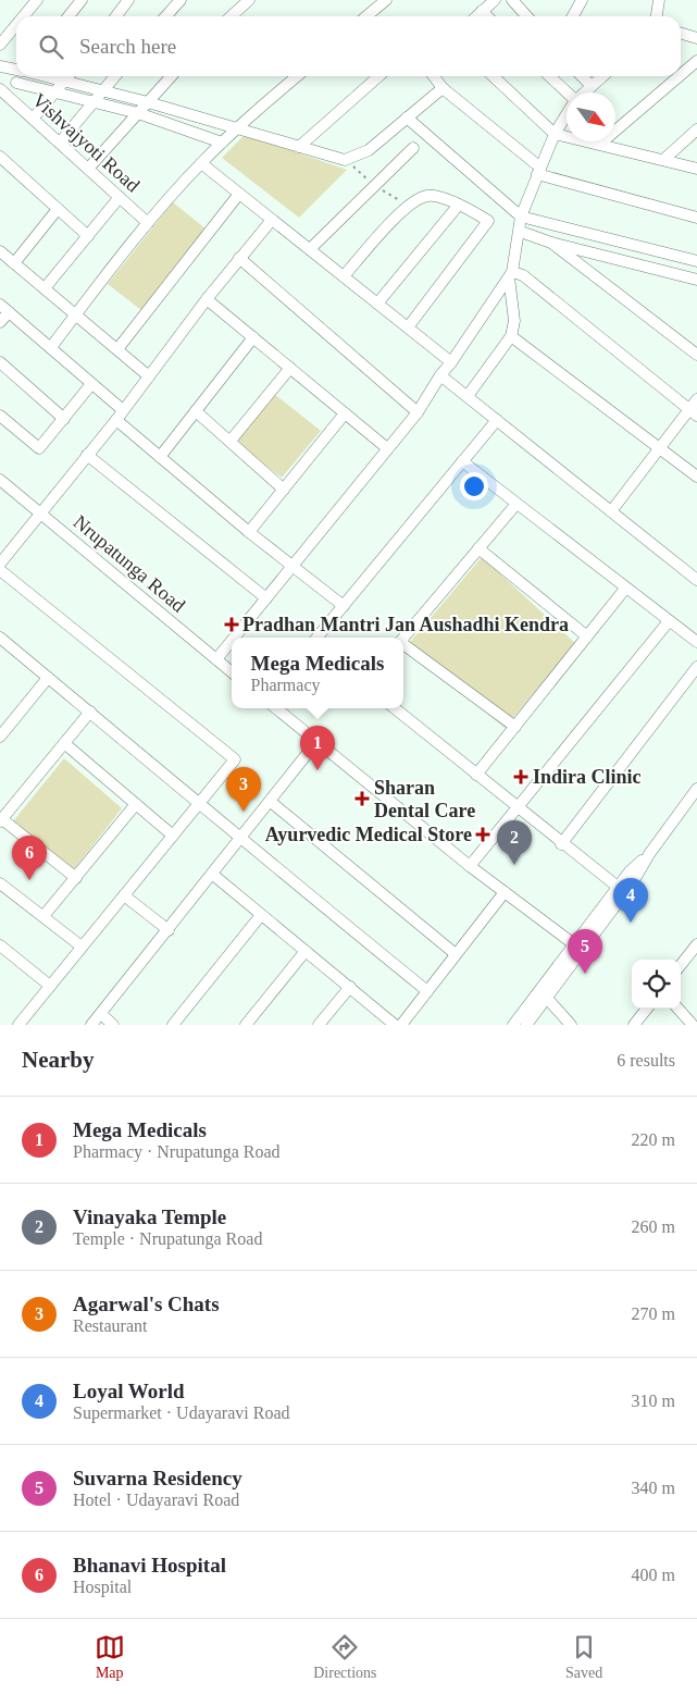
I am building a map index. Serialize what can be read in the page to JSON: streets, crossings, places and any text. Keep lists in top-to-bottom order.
{
  "streets": {
    "street": ["Vishvajyoti Road", "Nrupatunga Road"]
  },
  "places": {
    "health": [
      "Pradhan Mantri Jan Aushadhi Kendra",
      "Indira Clinic",
      "Sharan Dental Care",
      "Ayurvedic Medical Store"
    ]
  },
  "north": "bottom right",
  "page": {
    "search": "Search here",
    "popup": ["Mega Medicals", "Pharmacy"],
    "pins": [
      "1",
      "3",
      "2",
      "6",
      "4",
      "5"
    ],
    "heading": ["Nearby", "6 results"],
    "list": [
      {
        "mark": "1",
        "name": "Mega Medicals",
        "note": "Pharmacy · Nrupatunga Road",
        "value": "220 m"
      },
      {
        "mark": "2",
        "name": "Vinayaka Temple",
        "note": "Temple · Nrupatunga Road",
        "value": "260 m"
      },
      {
        "mark": "3",
        "name": "Agarwal's Chats",
        "note": "Restaurant",
        "value": "270 m"
      },
      {
        "mark": "4",
        "name": "Loyal World",
        "note": "Supermarket · Udayaravi Road",
        "value": "310 m"
      },
      {
        "mark": "5",
        "name": "Suvarna Residency",
        "note": "Hotel · Udayaravi Road",
        "value": "340 m"
      },
      {
        "mark": "6",
        "name": "Bhanavi Hospital",
        "note": "Hospital",
        "value": "400 m"
      }
    ],
    "nav": ["Map", "Directions", "Saved"]
  }
}
